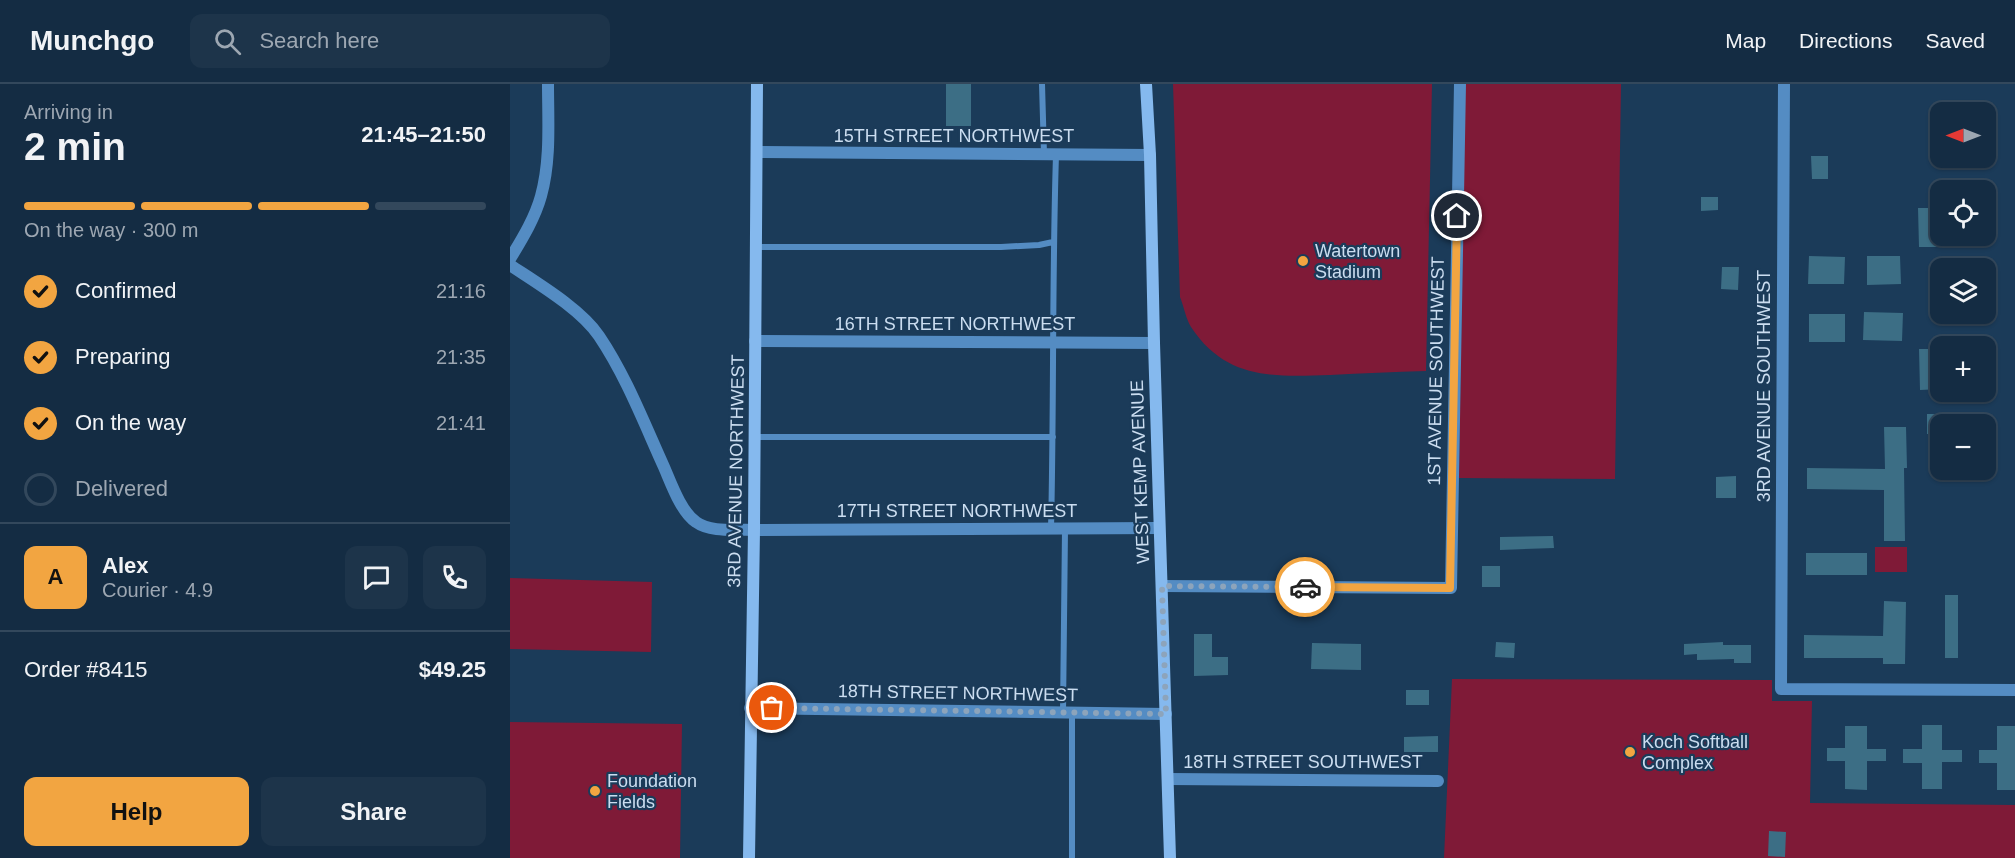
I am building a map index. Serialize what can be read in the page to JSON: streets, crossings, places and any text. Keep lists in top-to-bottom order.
{
  "streets": {
    "street": [
      "15TH STREET NORTHWEST",
      "16TH STREET NORTHWEST",
      "1ST AVENUE SOUTHWEST",
      "3RD AVENUE SOUTHWEST",
      "3RD AVENUE NORTHWEST",
      "WEST KEMP AVENUE",
      "17TH STREET NORTHWEST",
      "18TH STREET NORTHWEST",
      "18TH STREET SOUTHWEST"
    ]
  },
  "crossings": [
    ["15TH STREET NORTHWEST", "3RD AVENUE NORTHWEST"],
    ["15TH STREET NORTHWEST", "WEST KEMP AVENUE"],
    ["16TH STREET NORTHWEST", "3RD AVENUE NORTHWEST"],
    ["16TH STREET NORTHWEST", "WEST KEMP AVENUE"],
    ["1ST AVENUE SOUTHWEST", "WEST KEMP AVENUE"],
    ["3RD AVENUE NORTHWEST", "17TH STREET NORTHWEST"],
    ["3RD AVENUE NORTHWEST", "18TH STREET NORTHWEST"],
    ["WEST KEMP AVENUE", "17TH STREET NORTHWEST"],
    ["WEST KEMP AVENUE", "18TH STREET NORTHWEST"],
    ["WEST KEMP AVENUE", "18TH STREET SOUTHWEST"]
  ],
  "places": ["Watertown Stadium", "Koch Softball Complex", "Foundation Fields"],
  "north": "left",
  "page": {
    "header": "Munchgo",
    "search": "Search here",
    "nav": ["Map", "Directions", "Saved"],
    "heading": ["2 min", "Arriving in", "21:45–21:50"],
    "panel": [
      "Alex",
      "Courier · 4.9",
      "Order #8415",
      "$49.25"
    ],
    "map_buttons": ["+", "−"],
    "bar": "On the way · 300 m",
    "list": [
      ["Confirmed", "21:16"],
      ["Preparing", "21:35"],
      ["On the way", "21:41"],
      "Delivered"
    ],
    "round": "A",
    "buttons": ["Help", "Share"]
  }
}
